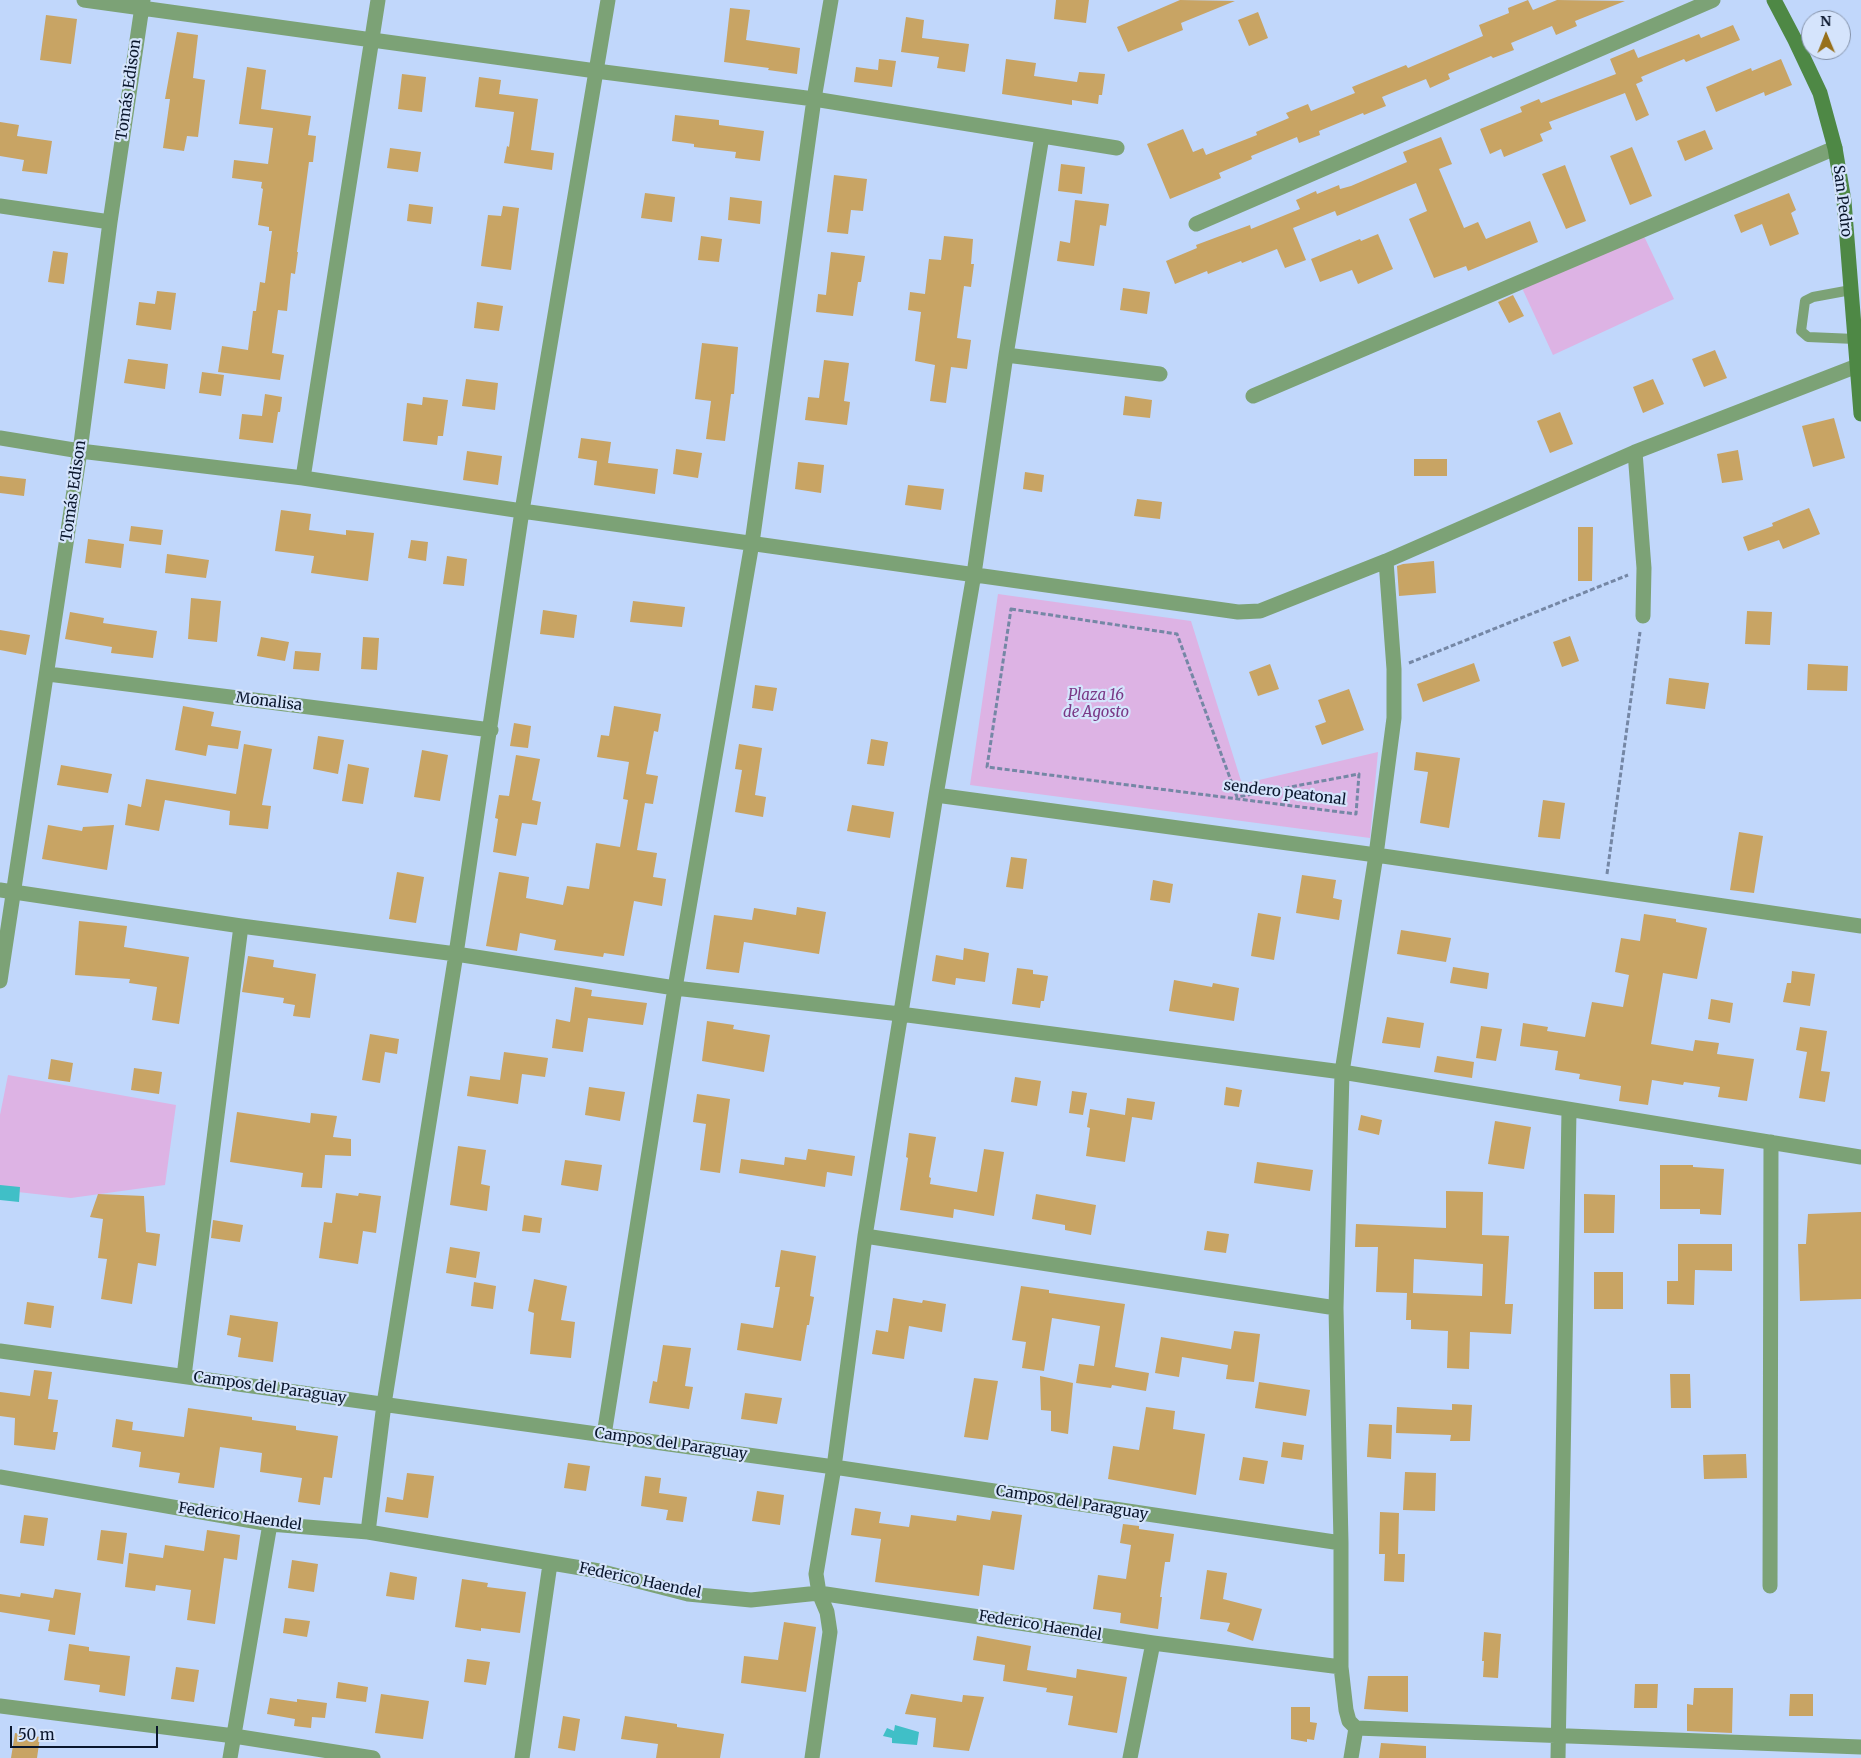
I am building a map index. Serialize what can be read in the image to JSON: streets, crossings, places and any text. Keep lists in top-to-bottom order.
{
  "streets": {
    "main road": ["San Pedro"],
    "street": [
      "Tomás Edison",
      "Monalisa",
      "Campos del Paraguay",
      "Federico Haendel"
    ],
    "path": ["sendero peatonal"]
  },
  "crossings": [
    ["Tomás Edison", "Monalisa"]
  ],
  "parks": ["Plaza 16 de Agosto"],
  "scale_bar": "50 m",
  "north": "top"
}
